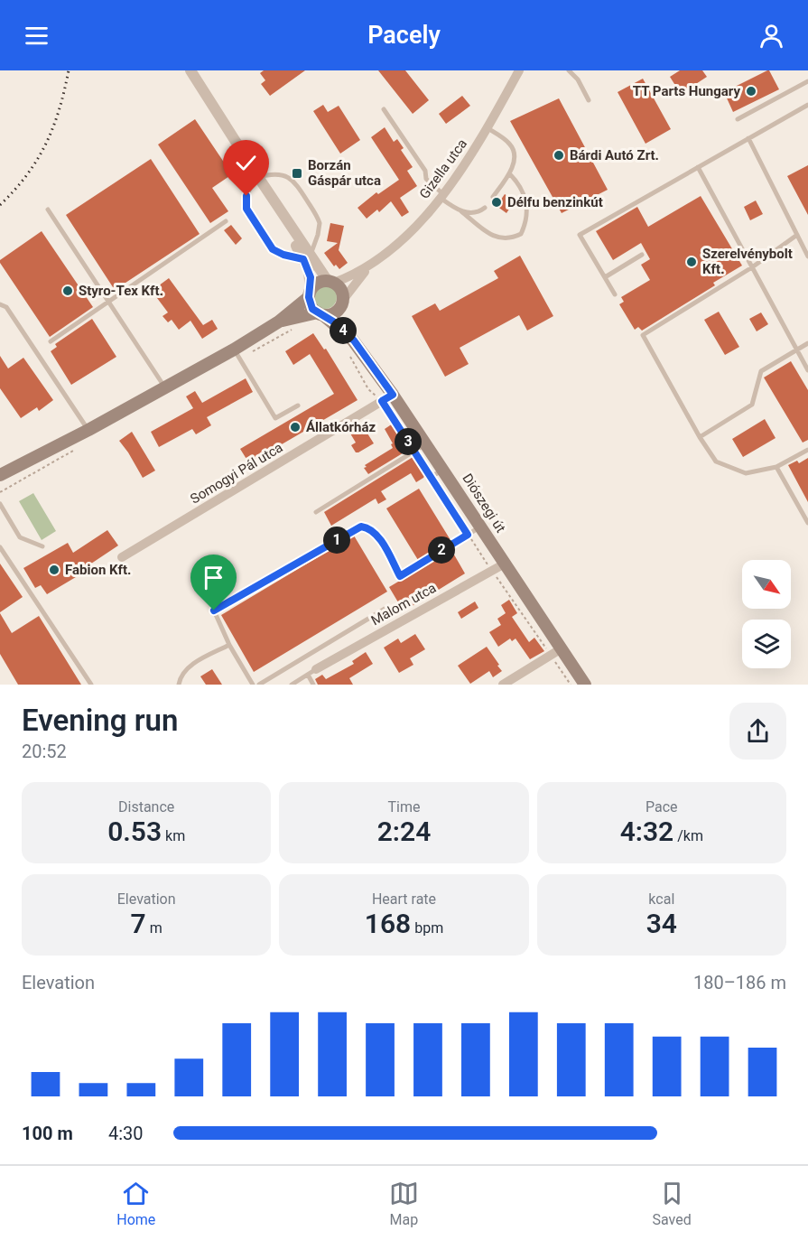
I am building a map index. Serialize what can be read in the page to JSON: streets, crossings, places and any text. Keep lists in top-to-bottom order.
{
  "streets": {
    "main road": ["Diószegi út"],
    "street": ["Gizella utca", "Somogyi Pál utca", "Malom utca"]
  },
  "crossings": [
    ["Gizella utca", "Diószegi út"],
    ["Somogyi Pál utca", "Diószegi út"],
    ["Diószegi út", "Malom utca"]
  ],
  "places": {
    "other": [
      "TT Parts Hungary",
      "Bárdi Autó Zrt.",
      "Délfu benzinkút",
      "Szerelvénybolt Kft.",
      "Styro-Tex Kft.",
      "Állatkórház",
      "Fabion Kft."
    ],
    "transit": ["Borzán Gáspár utca"]
  },
  "north": "bottom right",
  "page": {
    "header": "Pacely",
    "pins": [
      "4",
      "3",
      "1",
      "2"
    ],
    "heading": ["Evening run", "20:52"],
    "stats": [
      ["Distance", "0.53 km"],
      ["Time", "2:24"],
      ["Pace", "4:32 /km"],
      ["Elevation", "7 m"],
      ["Heart rate", "168 bpm"],
      ["kcal", "34"]
    ],
    "chart": ["Elevation", "180–186 m"],
    "list": [
      {
        "name": "100 m",
        "note": "4:30"
      }
    ],
    "tabs": ["Home", "Map", "Saved"]
  }
}
